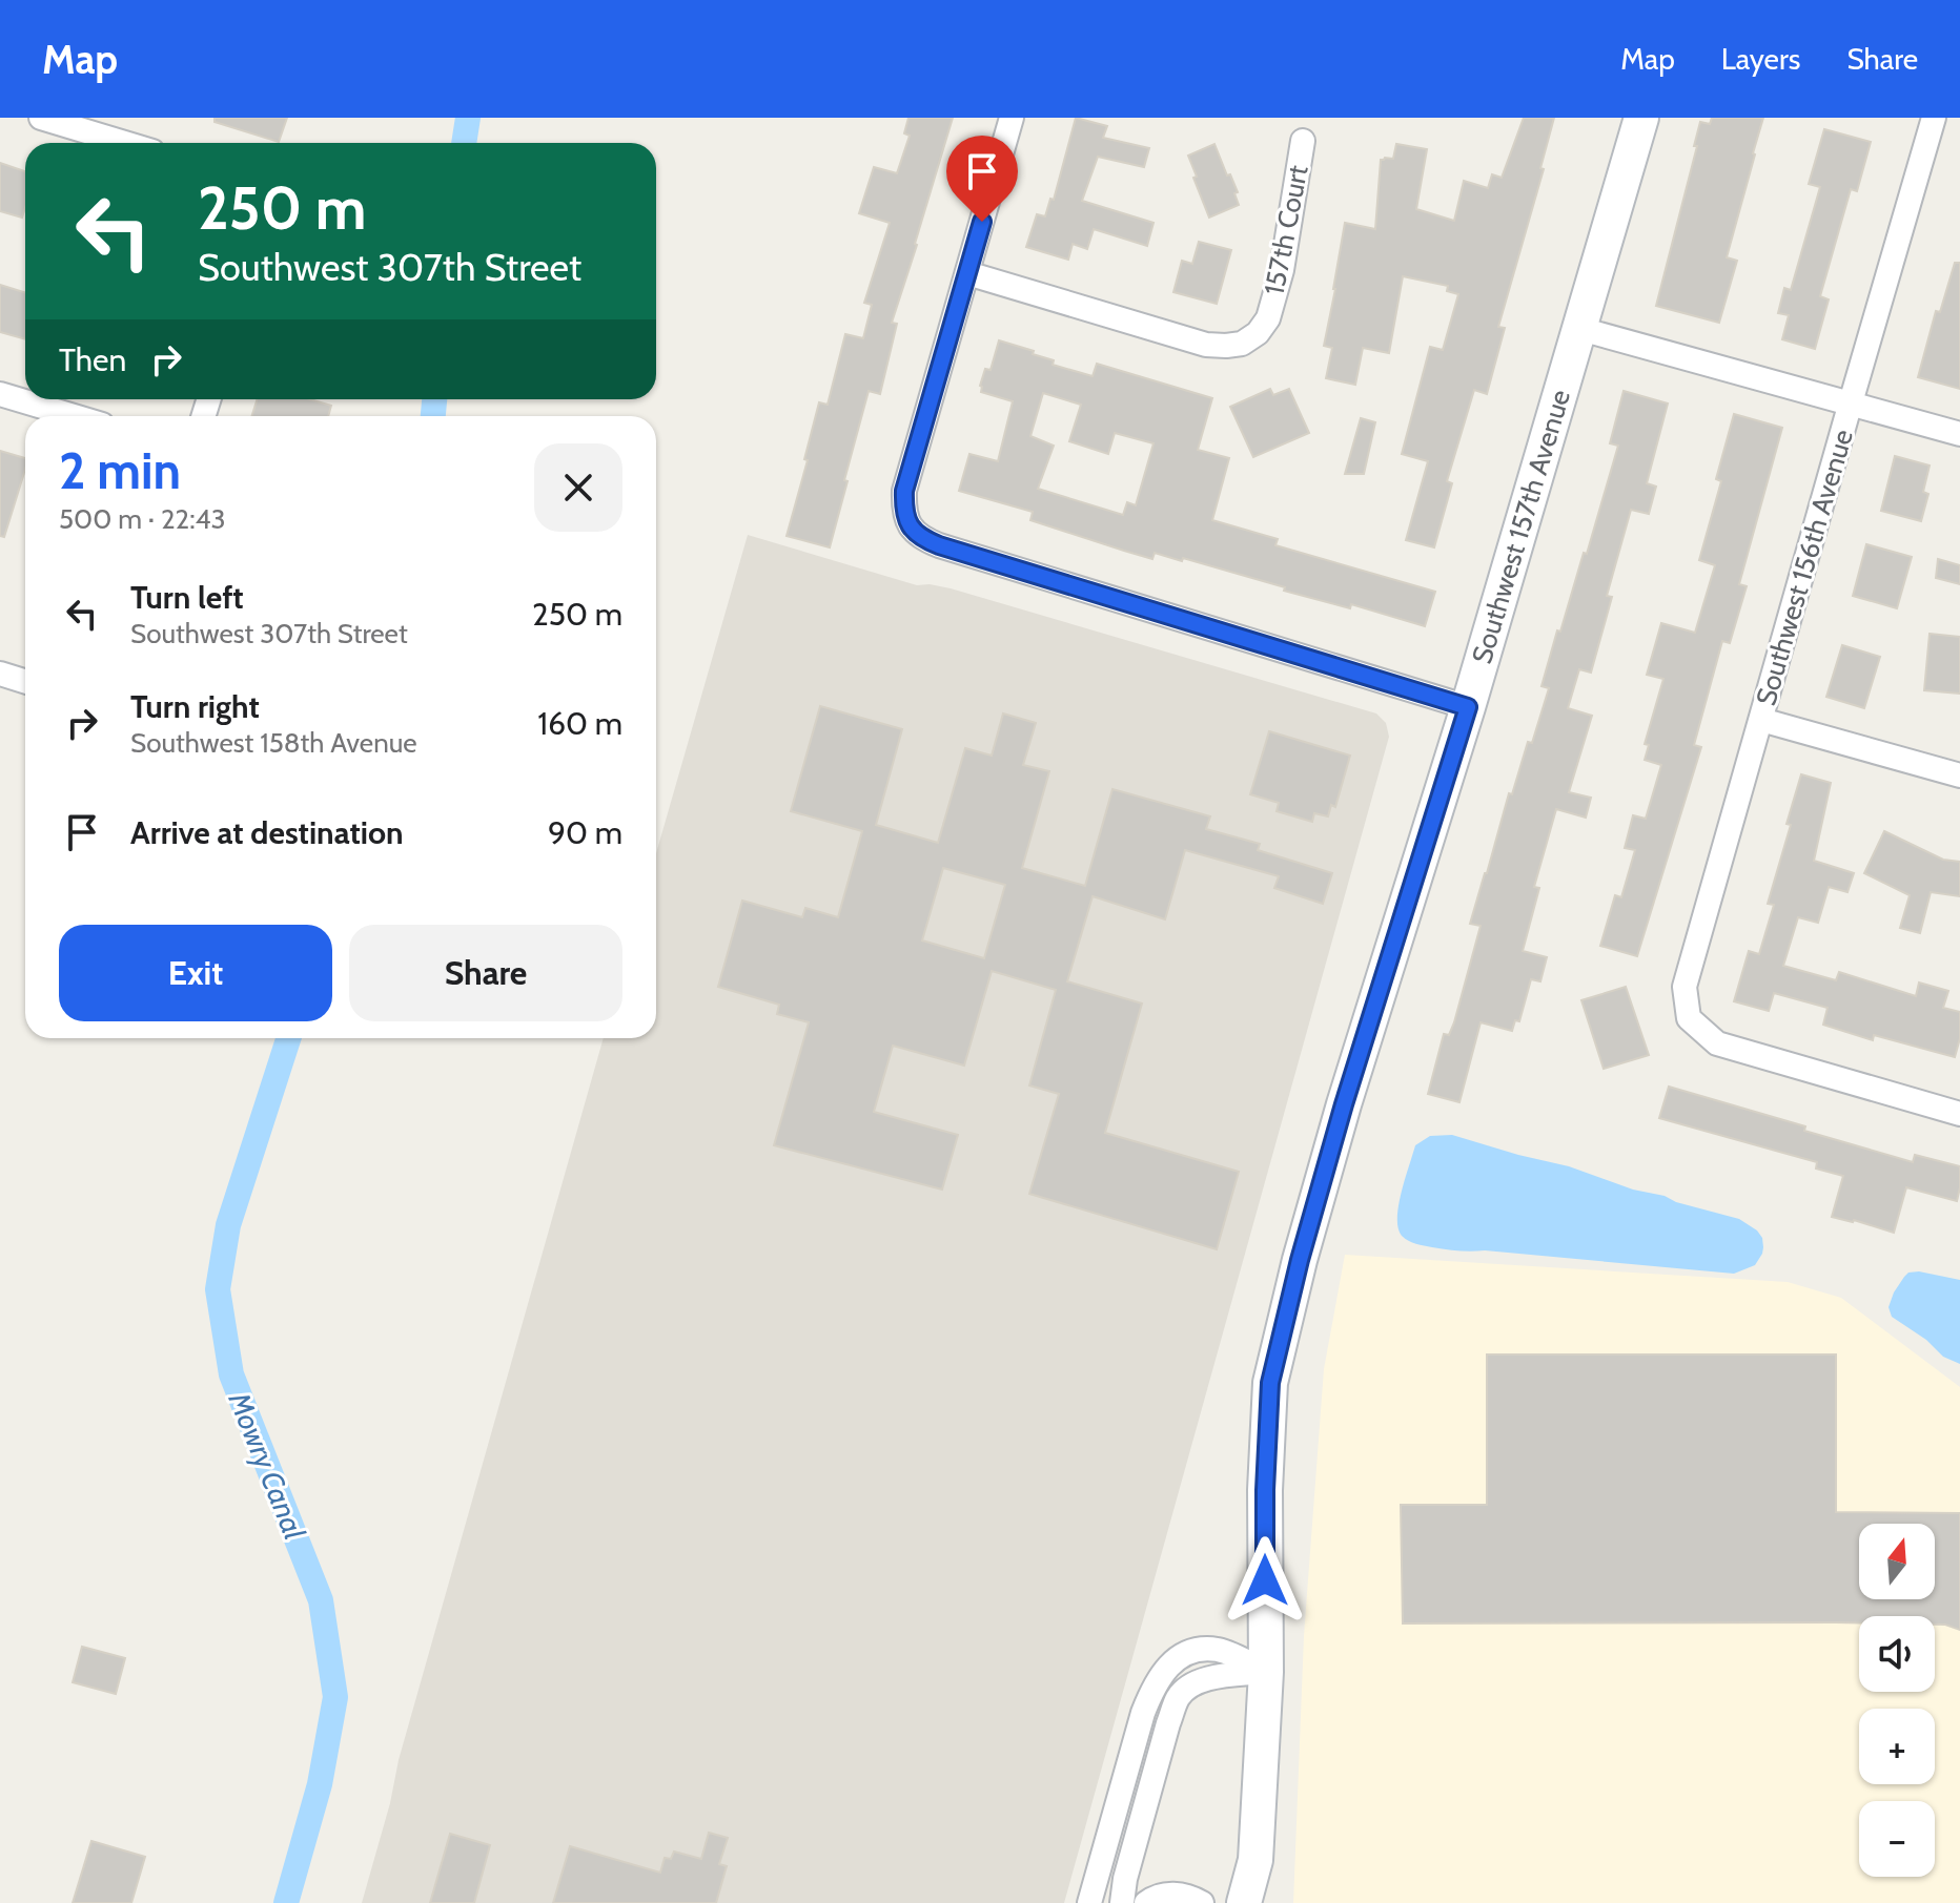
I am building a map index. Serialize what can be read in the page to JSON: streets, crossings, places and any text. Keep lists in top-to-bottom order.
{
  "streets": {
    "street": ["157th Court", "Southwest 157th Avenue", "Southwest 156th Avenue"]
  },
  "water": ["Mowry Canal"],
  "north": "top",
  "page": {
    "header": "Map",
    "nav": ["Map", "Layers", "Share"],
    "turn": ["250 m", "Southwest 307th Street"],
    "then": "Then",
    "heading": ["2 min", "500 m · 22:43"],
    "list": [
      {
        "name": "Turn left",
        "note": "Southwest 307th Street",
        "value": "250 m"
      },
      {
        "name": "Turn right",
        "note": "Southwest 158th Avenue",
        "value": "160 m"
      },
      {
        "name": "Arrive at destination",
        "value": "90 m"
      }
    ],
    "buttons": ["Exit", "Share"],
    "map_buttons": ["+", "−"]
  }
}
